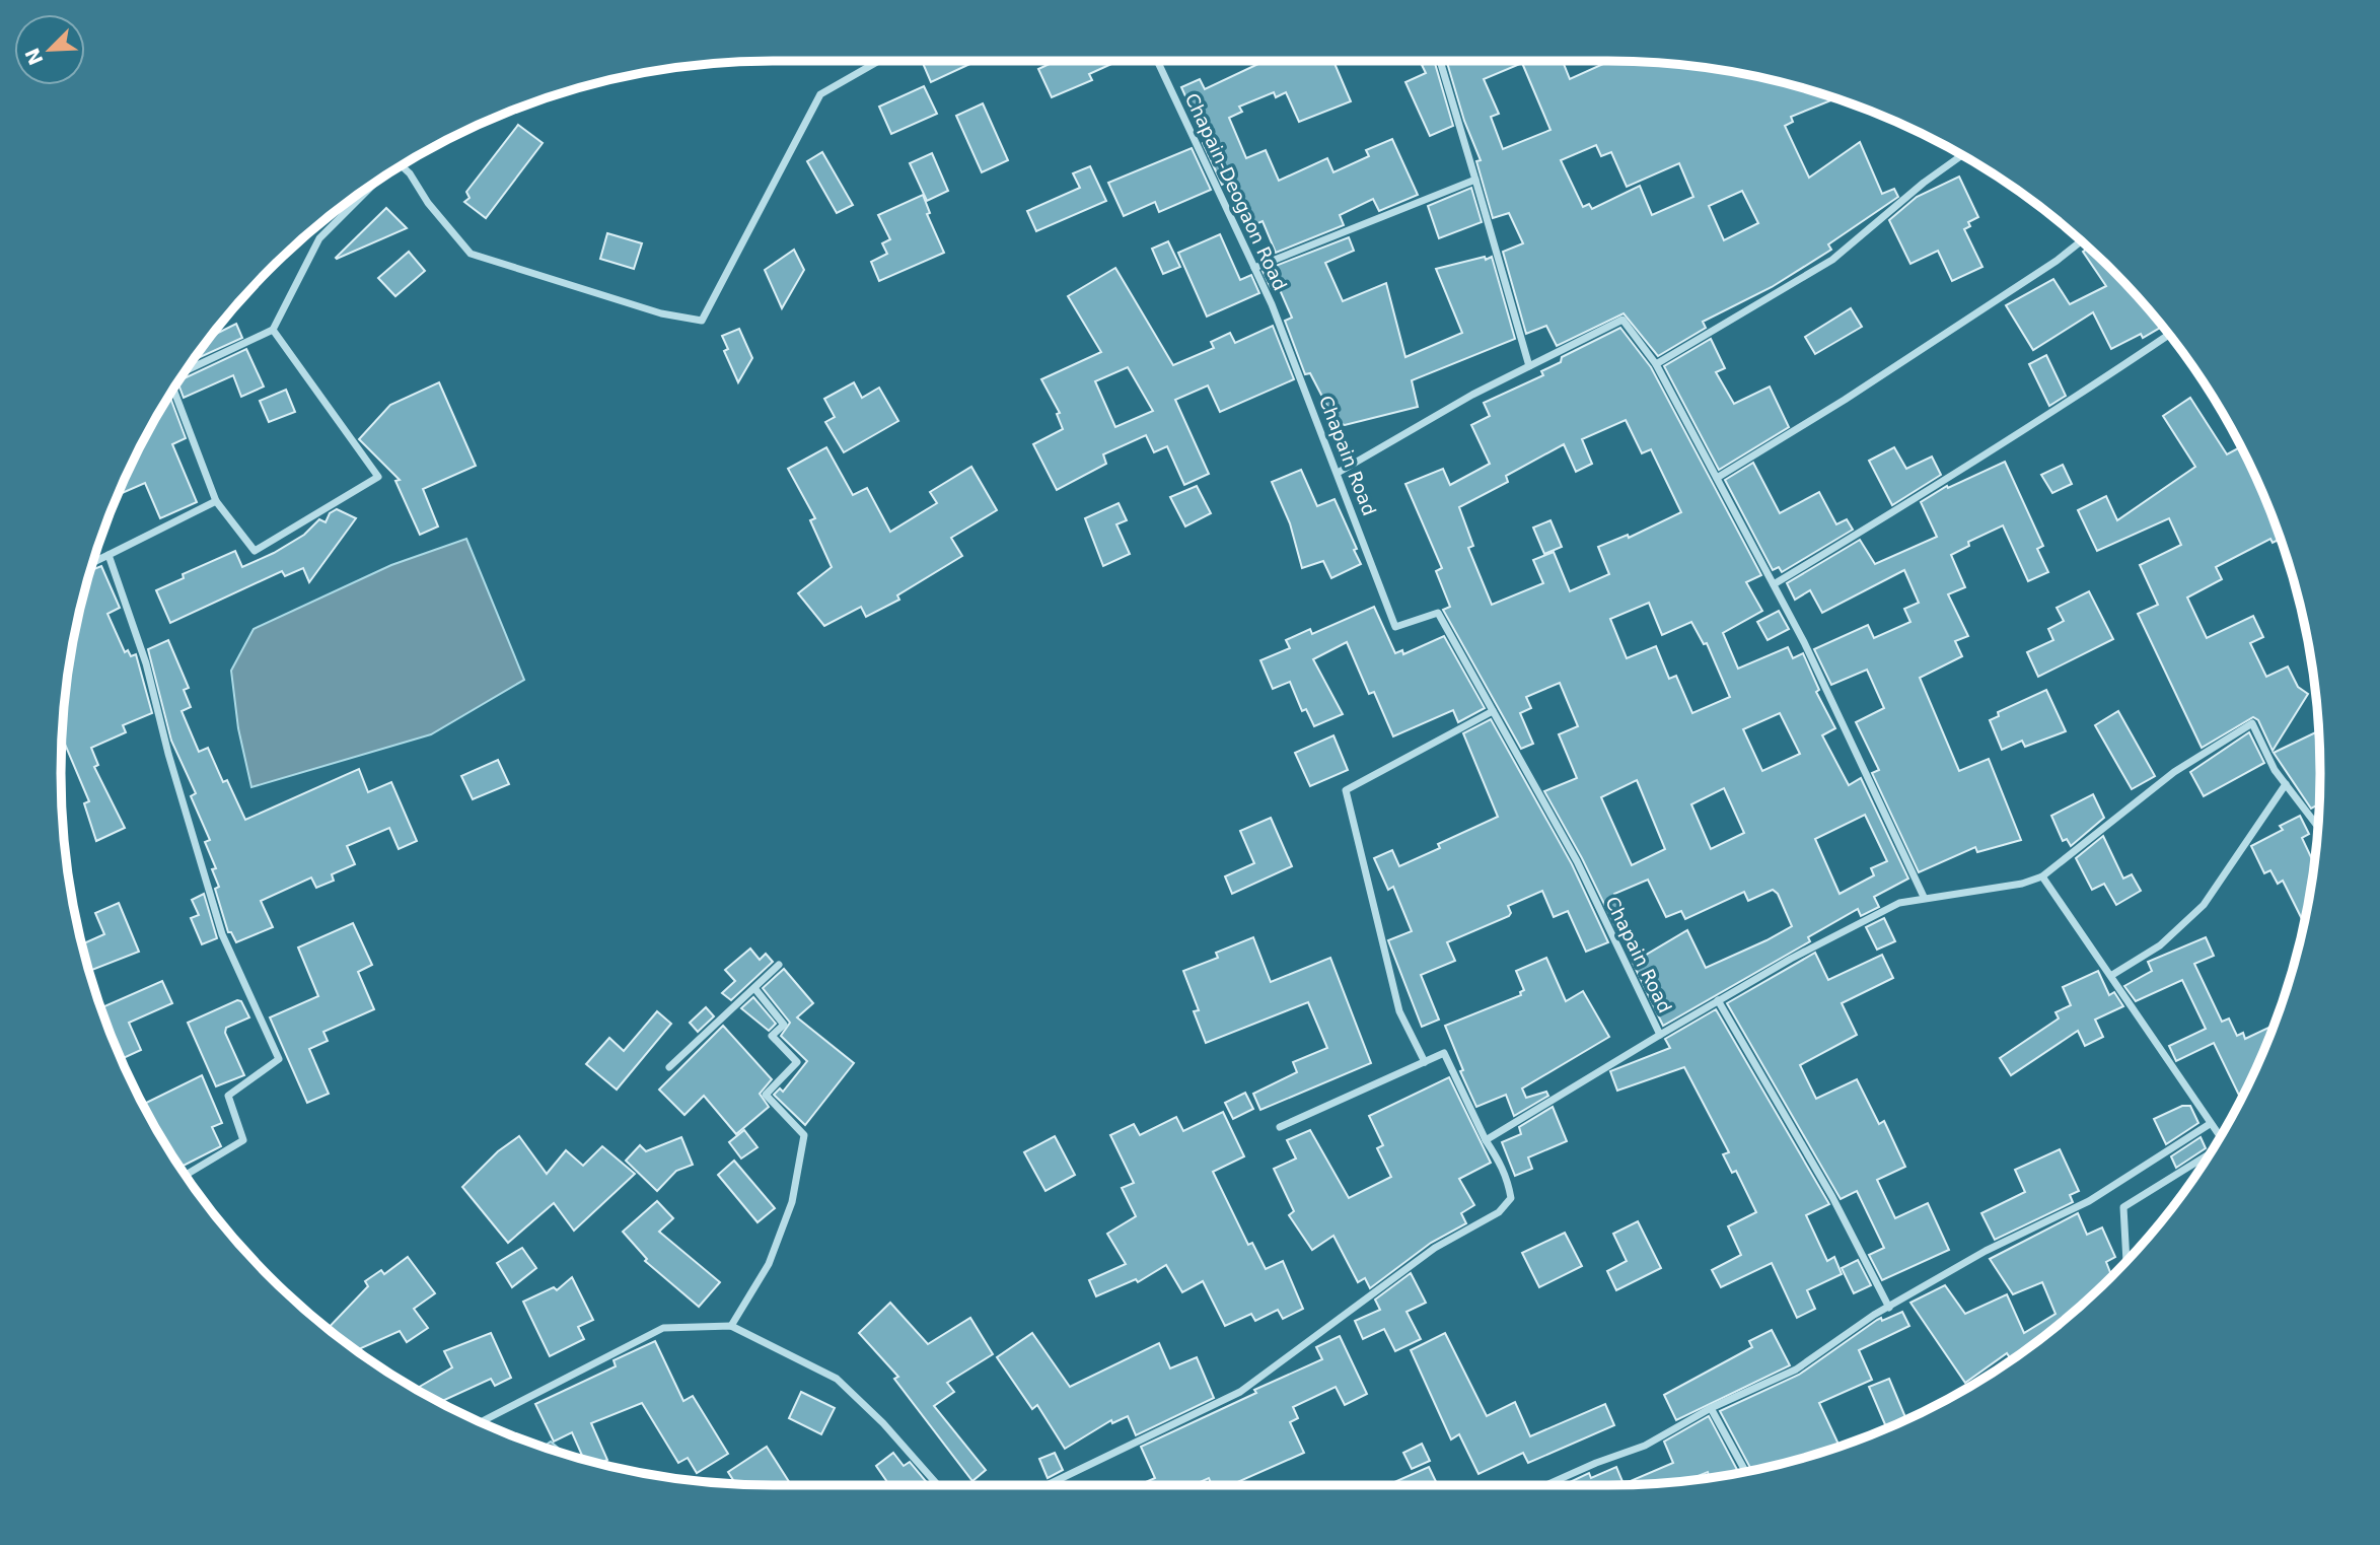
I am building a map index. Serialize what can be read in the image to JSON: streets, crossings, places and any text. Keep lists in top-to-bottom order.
{
  "streets": {
    "street": ["Chapain-Deogaon Road", "Chapain Road"]
  },
  "crossings": [
    ["Chapain-Deogaon Road", "Chapain Road"]
  ],
  "north": "bottom left"
}
